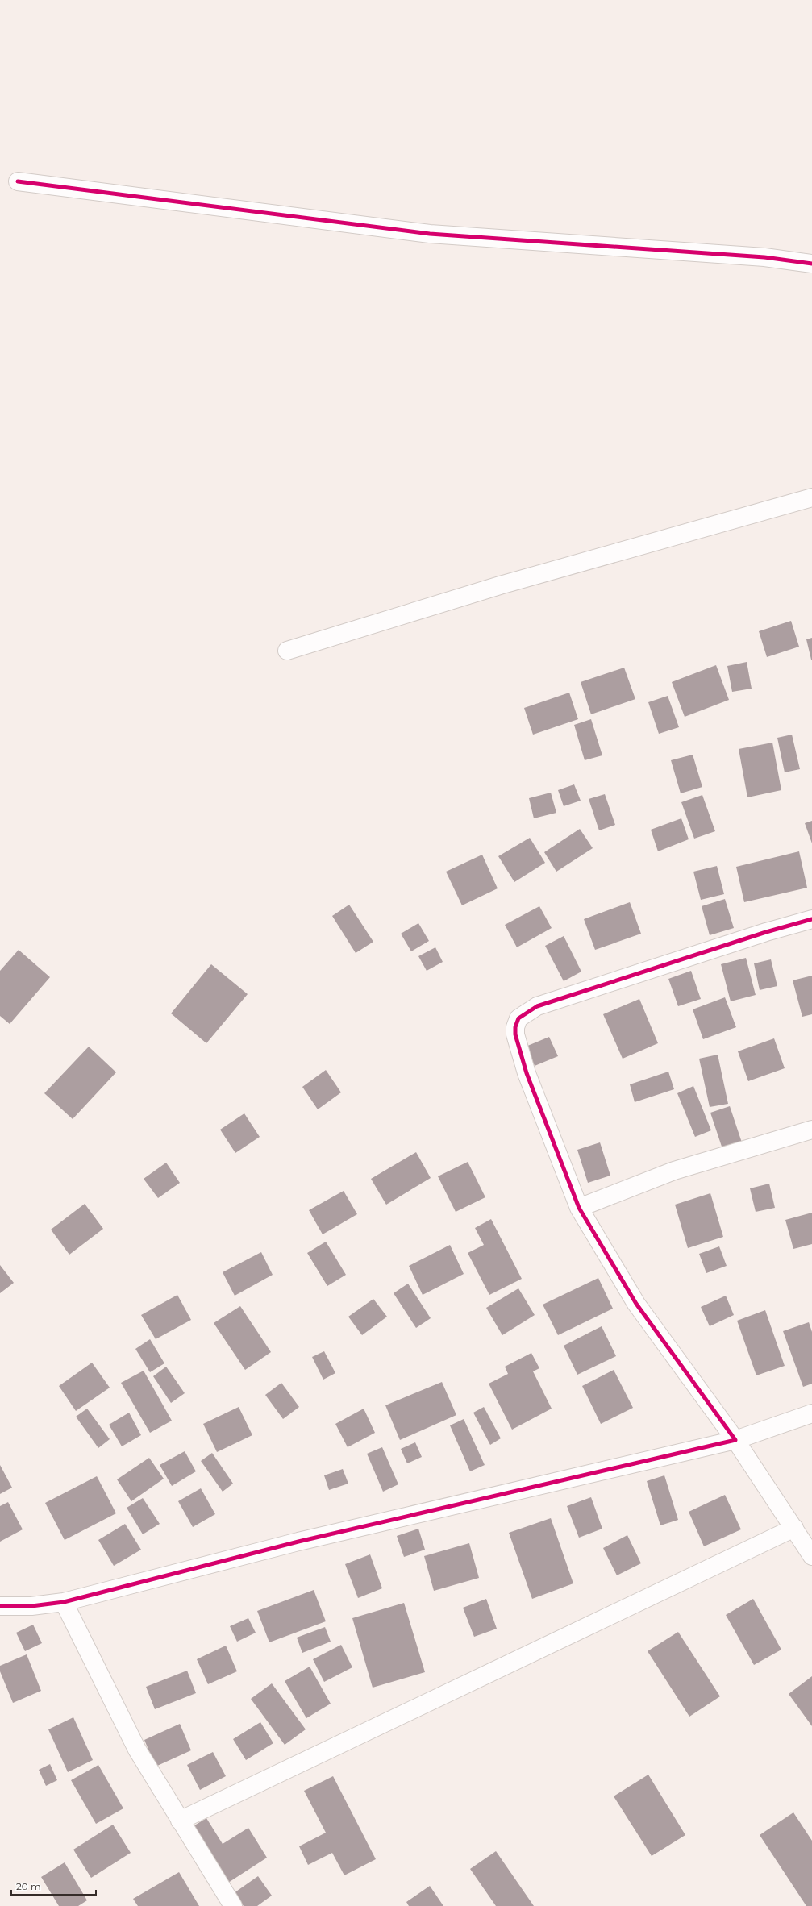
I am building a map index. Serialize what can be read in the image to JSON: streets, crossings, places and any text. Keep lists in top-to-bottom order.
{
  "scale_bar": "20 m"
}
